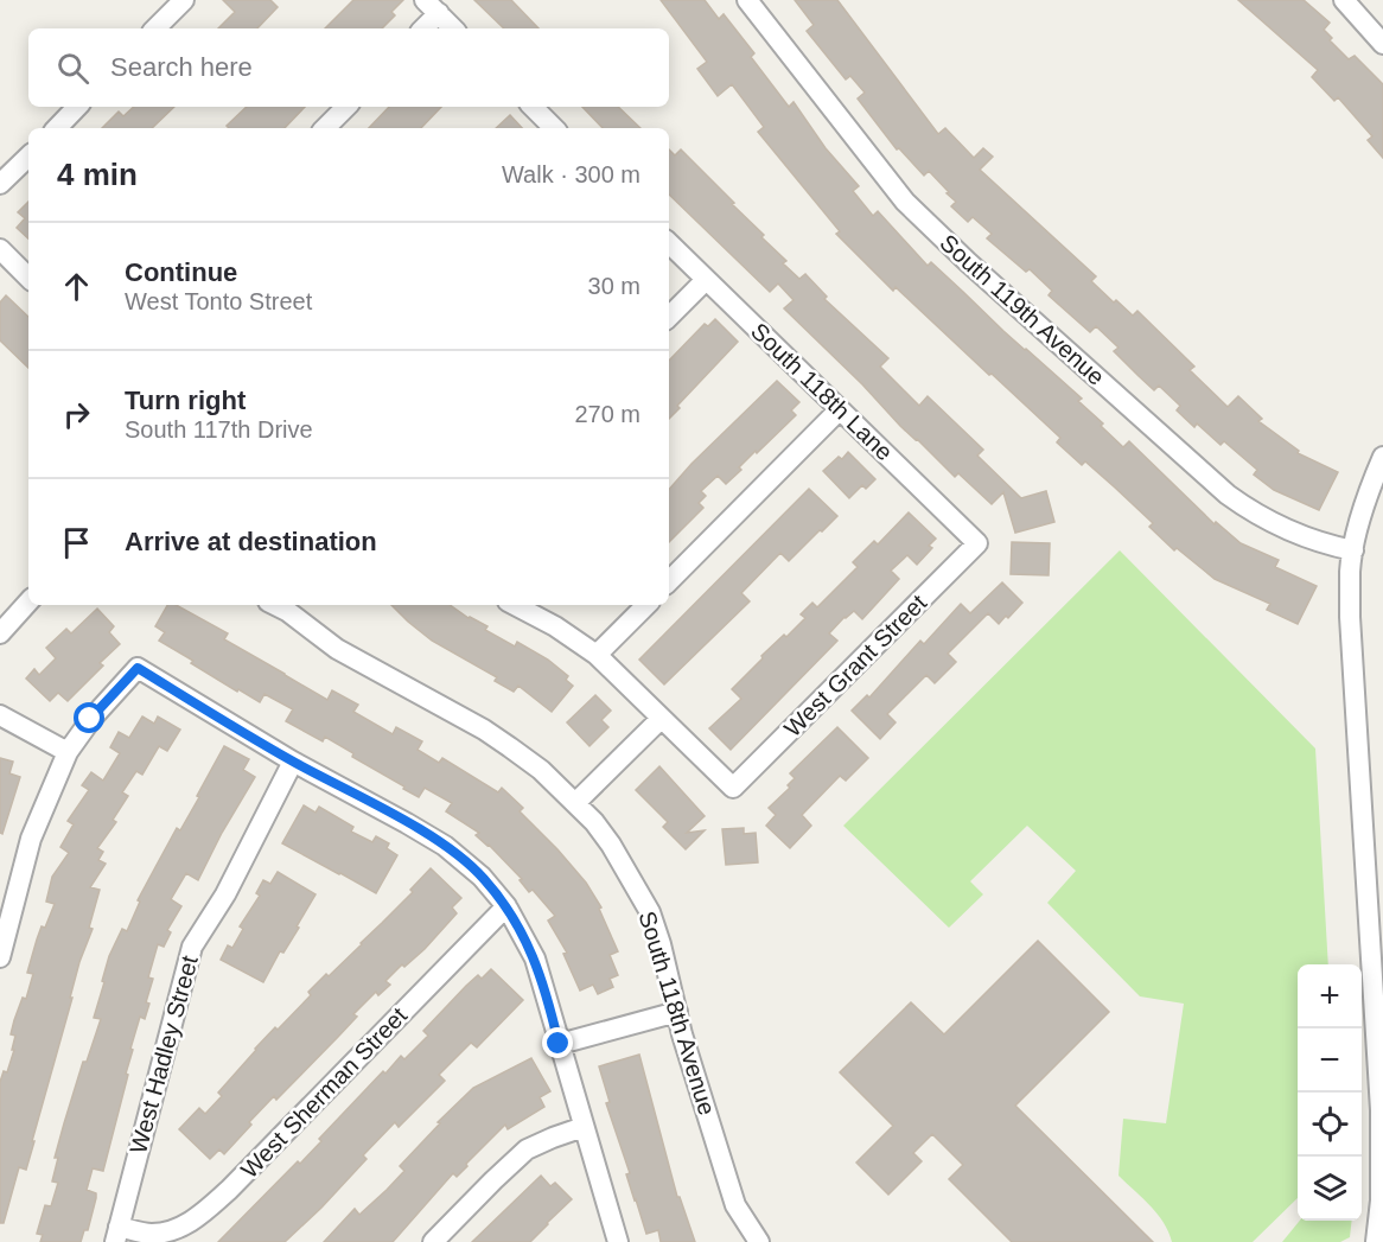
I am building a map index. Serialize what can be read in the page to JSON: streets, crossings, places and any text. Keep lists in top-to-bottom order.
{
  "streets": {
    "street": [
      "South 119th Avenue",
      "South 118th Lane",
      "West Grant Street",
      "South 118th Avenue",
      "West Hadley Street",
      "West Sherman Street"
    ]
  },
  "crossings": [
    ["South 118th Lane", "West Grant Street"],
    ["West Hadley Street", "West Sherman Street"]
  ],
  "page": {
    "search": "Search here",
    "heading": ["4 min", "Walk · 300 m"],
    "list": [
      ["Continue", "West Tonto Street", "30 m"],
      ["Turn right", "South 117th Drive", "270 m"],
      "Arrive at destination"
    ],
    "map_buttons": ["+", "−"]
  }
}
